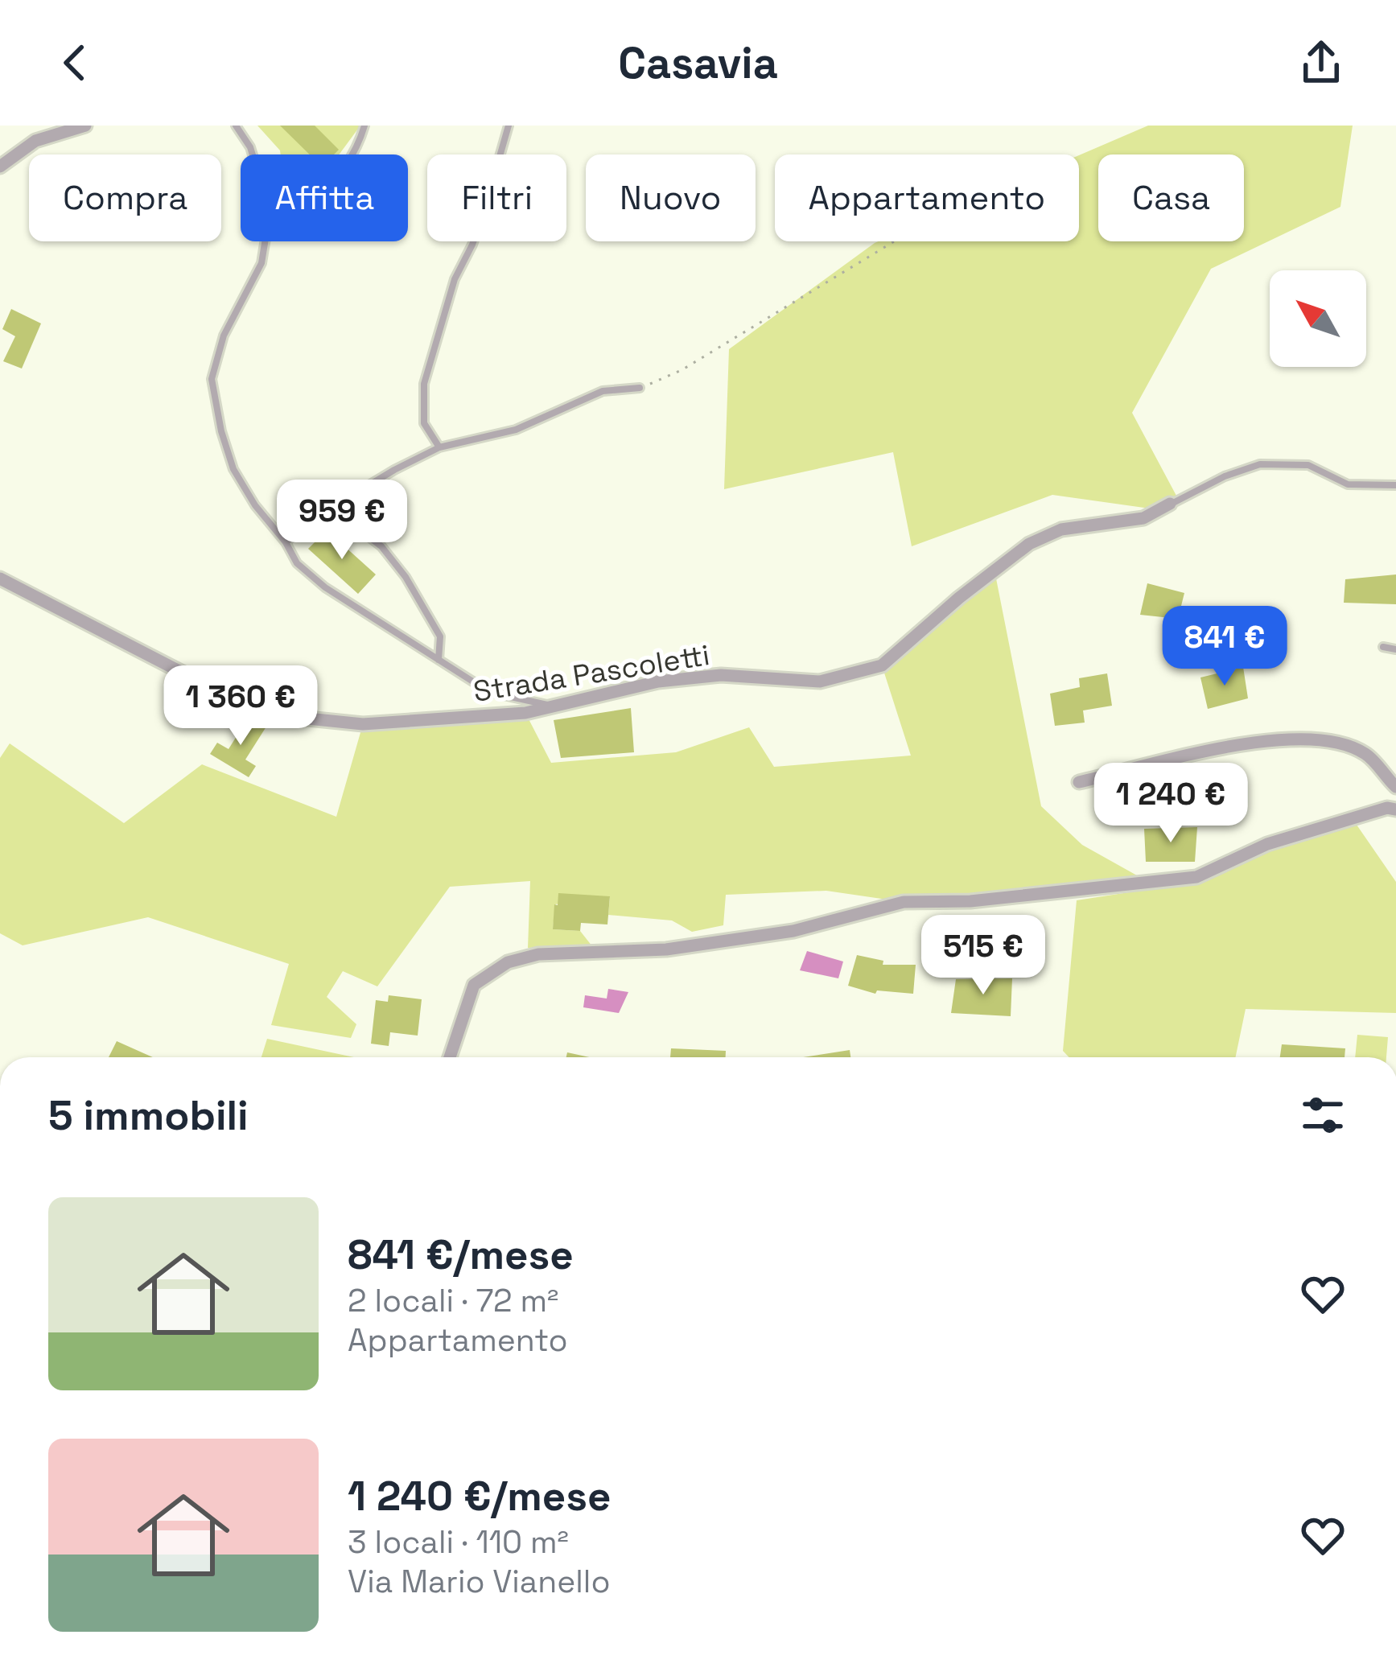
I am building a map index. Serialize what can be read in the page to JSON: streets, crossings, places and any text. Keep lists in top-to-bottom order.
{
  "streets": {
    "street": ["Strada Pascoletti"]
  },
  "north": "top left",
  "page": {
    "header": "Casavia",
    "chip": [
      "Compra",
      "Affitta",
      "Filtri",
      "Nuovo",
      "Appartamento",
      "Casa"
    ],
    "price": [
      "959 €",
      "841 €",
      "1 360 €",
      "1 240 €",
      "515 €"
    ],
    "heading": "5 immobili",
    "list": [
      {
        "name": "841 €/mese",
        "note": "2 locali · 72 m² · Appartamento"
      },
      {
        "name": "1 240 €/mese",
        "note": "3 locali · 110 m² · Via Mario Vianello"
      }
    ]
  }
}
